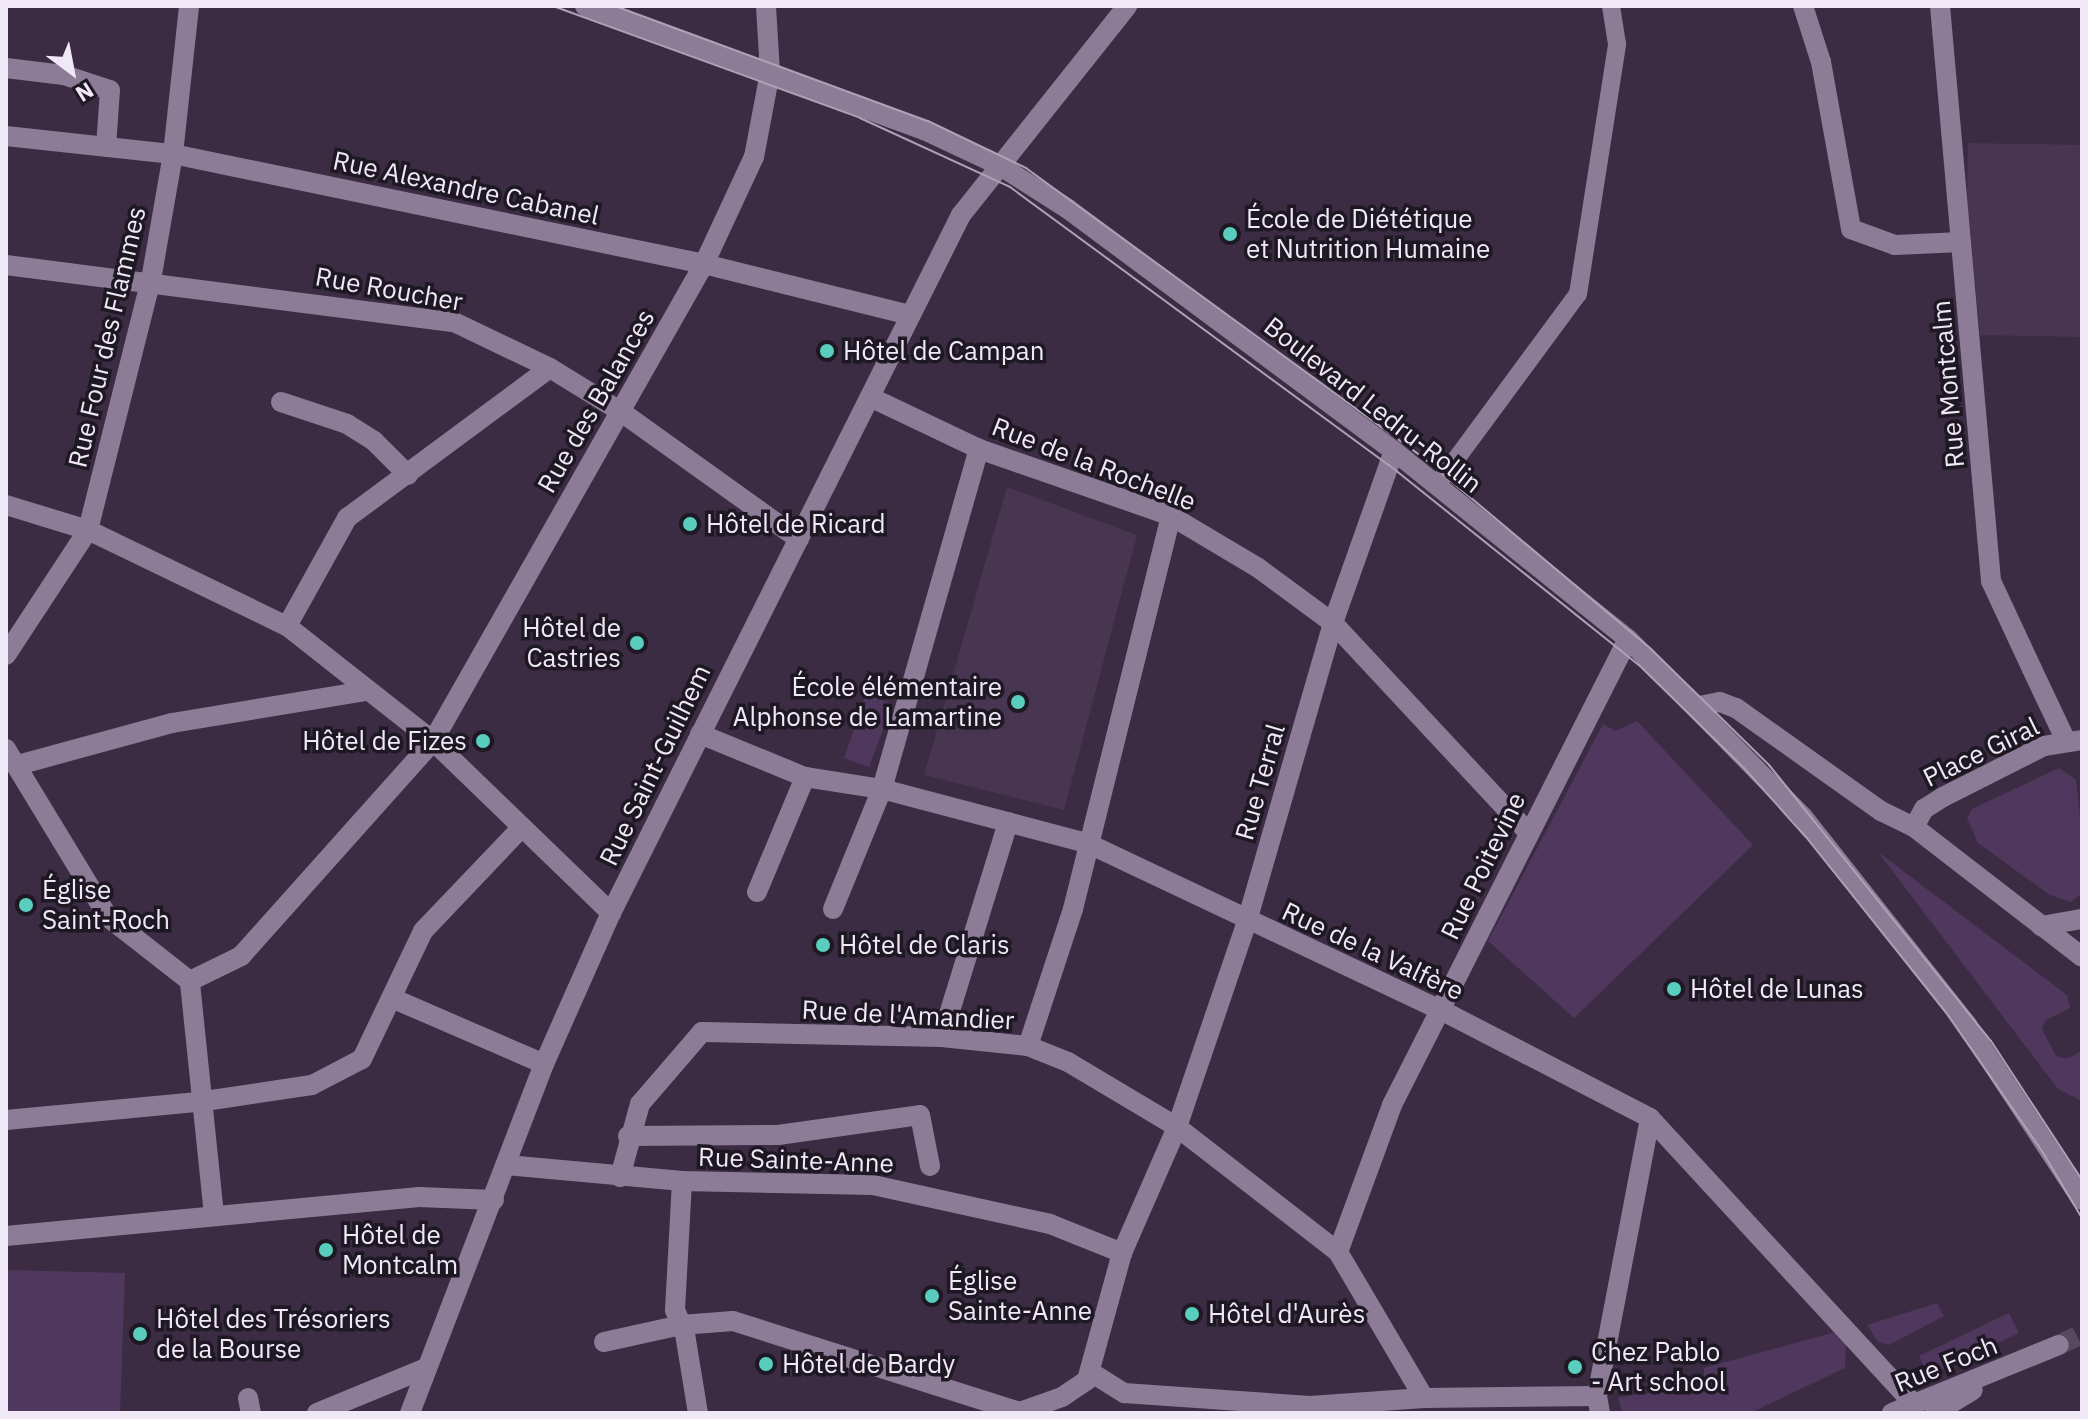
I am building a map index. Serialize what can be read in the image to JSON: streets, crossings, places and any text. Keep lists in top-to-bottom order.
{
  "streets": {
    "street": [
      "Rue Alexandre Cabanel",
      "Rue Roucher",
      "Rue Four des Flammes",
      "Rue Montcalm",
      "Rue des Balances",
      "Boulevard Ledru-Rollin",
      "Rue de la Rochelle",
      "Place Giral",
      "Rue Saint-Guilhem",
      "Rue Terral",
      "Rue Poitevine",
      "Rue de la Valfère",
      "Rue de l'Amandier",
      "Rue Sainte-Anne",
      "Rue Foch"
    ]
  },
  "crossings": [
    ["Rue Alexandre Cabanel", "Rue Four des Flammes"],
    ["Rue Alexandre Cabanel", "Rue des Balances"],
    ["Rue Alexandre Cabanel", "Rue Saint-Guilhem"],
    ["Rue Roucher", "Rue Four des Flammes"],
    ["Rue Roucher", "Rue des Balances"],
    ["Rue Roucher", "Rue Saint-Guilhem"],
    ["Rue Montcalm", "Place Giral"],
    ["Rue des Balances", "Boulevard Ledru-Rollin"],
    ["Boulevard Ledru-Rollin", "Place Giral"],
    ["Boulevard Ledru-Rollin", "Rue Saint-Guilhem"],
    ["Boulevard Ledru-Rollin", "Rue Terral"],
    ["Boulevard Ledru-Rollin", "Rue Poitevine"],
    ["Rue de la Rochelle", "Rue Saint-Guilhem"],
    ["Rue de la Rochelle", "Rue Terral"],
    ["Rue de la Rochelle", "Rue Poitevine"],
    ["Rue Saint-Guilhem", "Rue de la Valfère"],
    ["Rue Saint-Guilhem", "Rue Sainte-Anne"],
    ["Rue Terral", "Rue de la Valfère"],
    ["Rue Terral", "Rue de l'Amandier"],
    ["Rue Terral", "Rue Sainte-Anne"],
    ["Rue Poitevine", "Rue de la Valfère"],
    ["Rue Poitevine", "Rue de l'Amandier"],
    ["Rue de la Valfère", "Rue Foch"],
    ["Rue de l'Amandier", "Rue Sainte-Anne"]
  ],
  "places": [
    "École de Diététique et Nutrition Humaine",
    "Hôtel de Campan",
    "Hôtel de Ricard",
    "Hôtel de Castries",
    "École élémentaire Alphonse de Lamartine",
    "Hôtel de Fizes",
    "Église Saint-Roch",
    "Hôtel de Claris",
    "Hôtel de Lunas",
    "Hôtel de Montcalm",
    "Église Sainte-Anne",
    "Hôtel d'Aurès",
    "Hôtel des Trésoriers de la Bourse",
    "Hôtel de Bardy",
    "Chez Pablo - Art school"
  ],
  "north": "bottom right"
}
